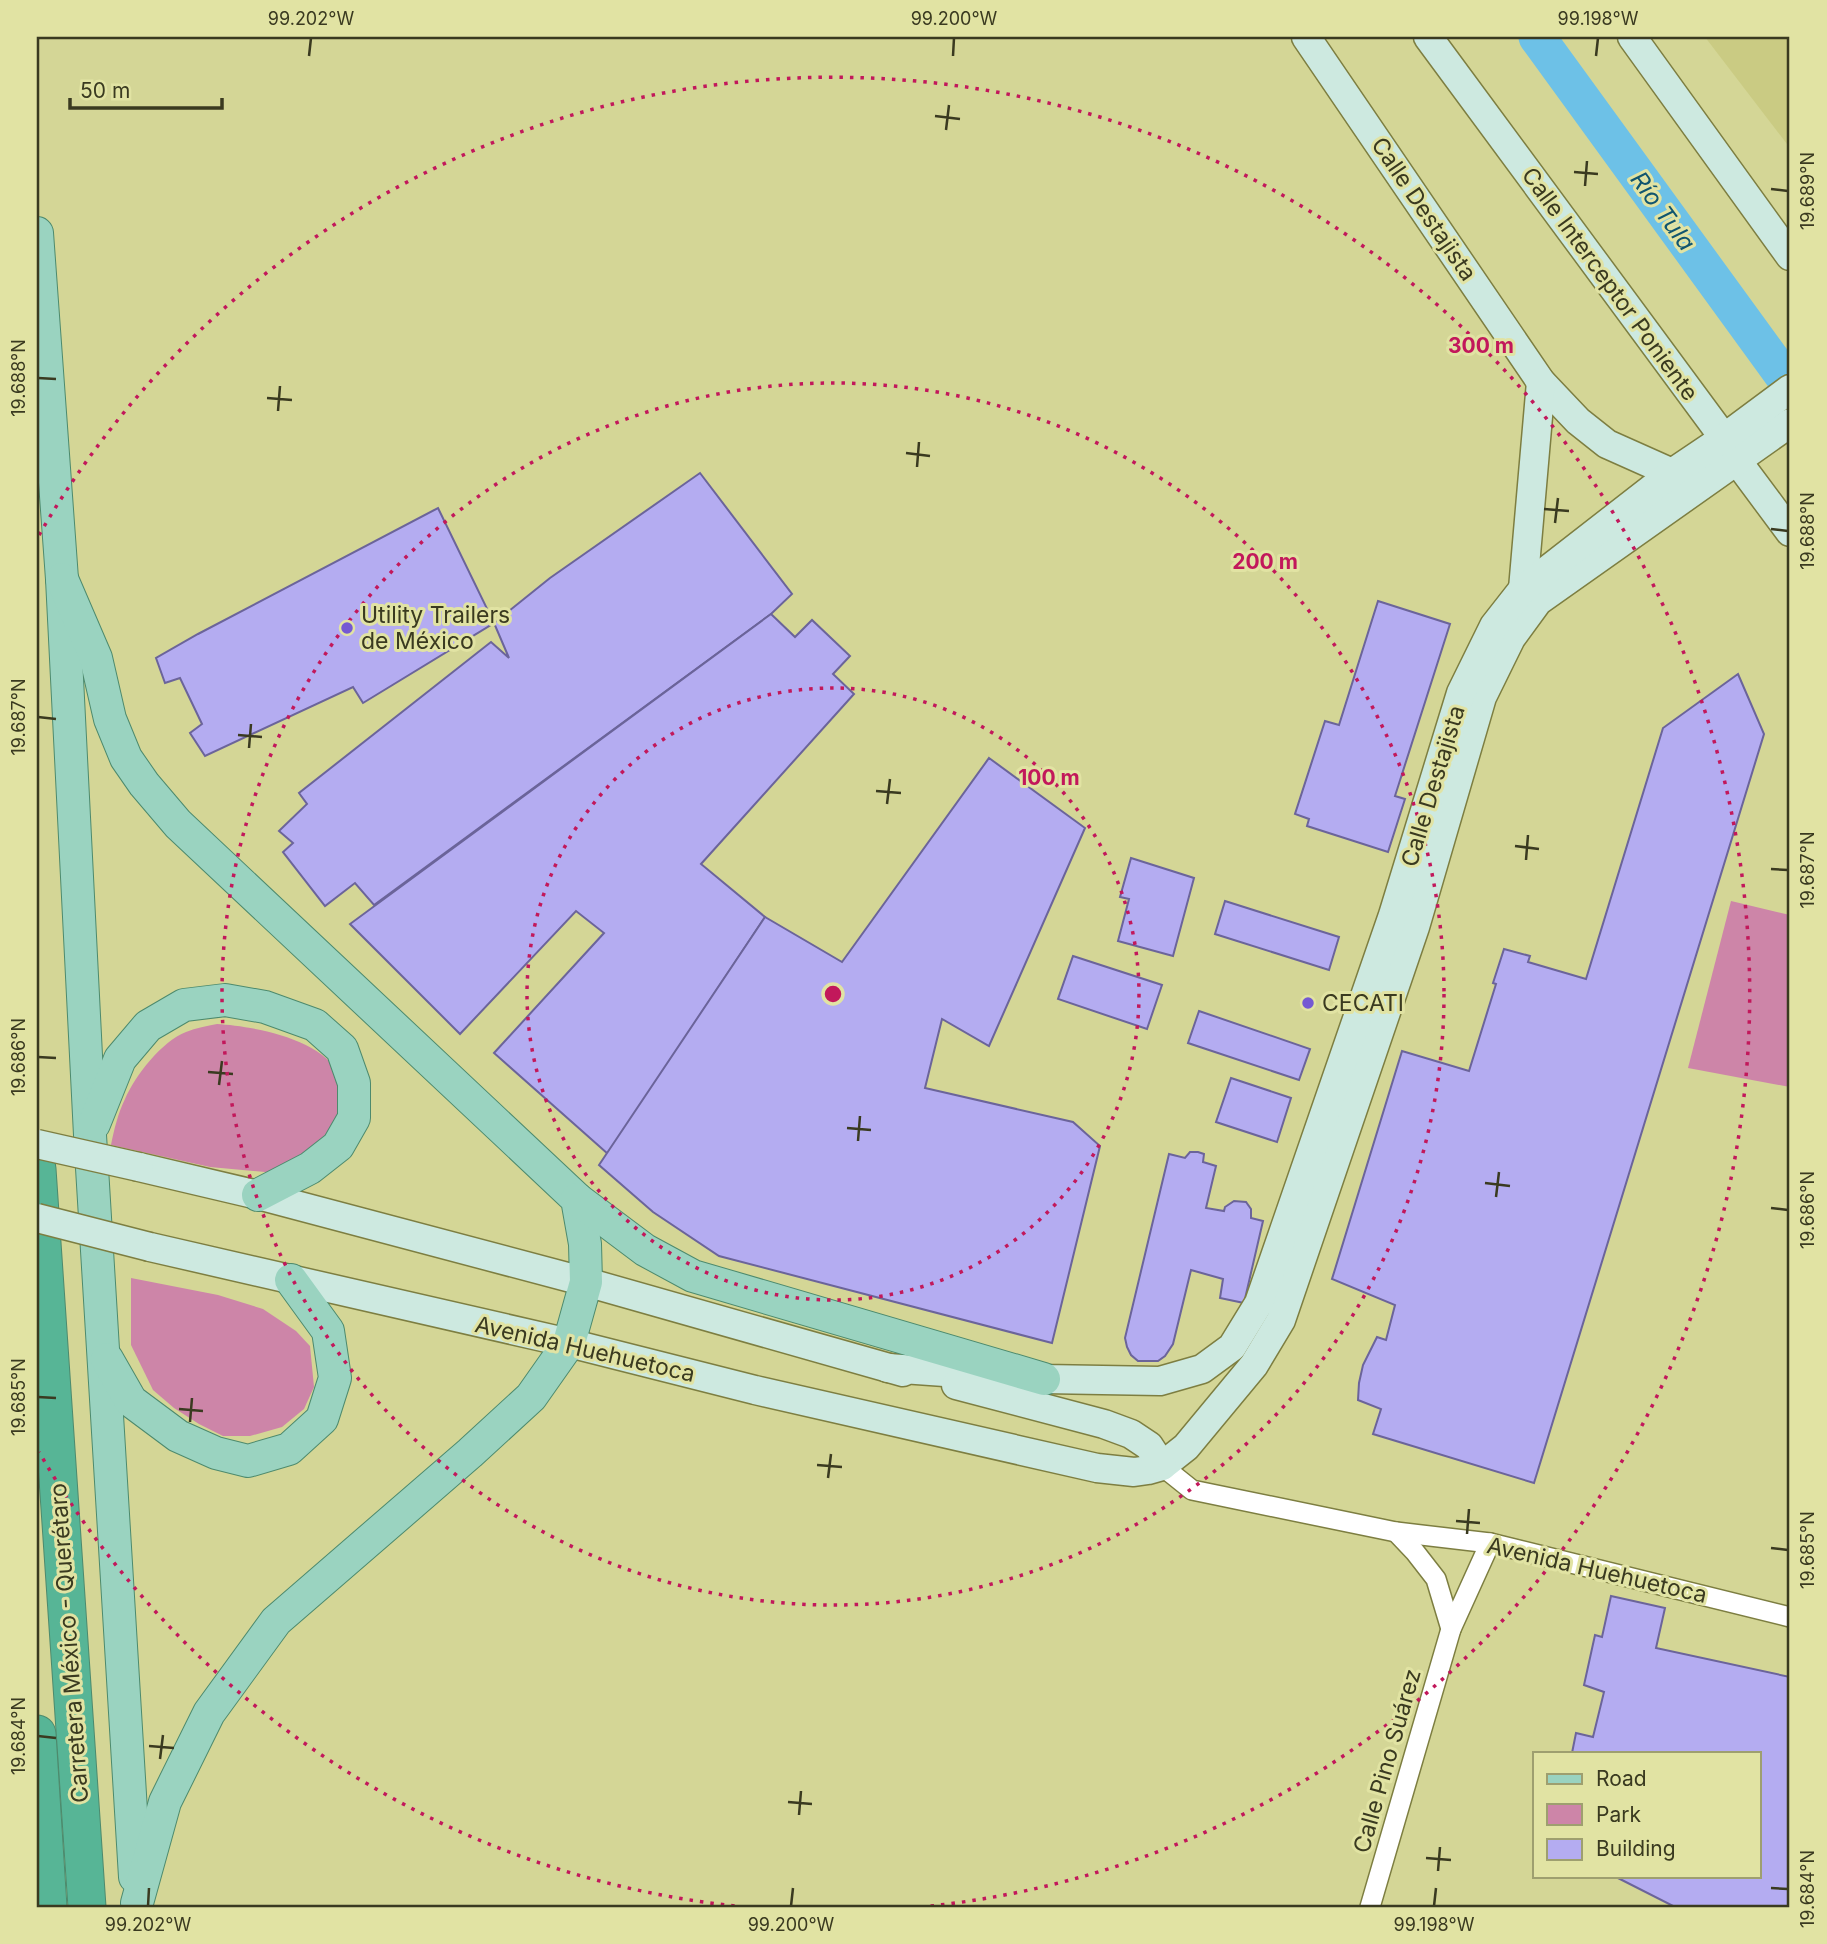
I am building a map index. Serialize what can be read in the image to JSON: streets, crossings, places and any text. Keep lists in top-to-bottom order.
{
  "streets": {
    "highway": ["Carretera México - Querétaro"],
    "main road": ["Calle Destajista", "Calle Interceptor Poniente", "Avenida Huehuetoca"],
    "street": ["Calle Pino Suárez"]
  },
  "crossings": [
    ["Avenida Huehuetoca", "Calle Pino Suárez"]
  ],
  "water": ["Río Tula"],
  "places": ["Utility Trailers de México", "CECATI"],
  "legend": ["Road", "Park", "Building"],
  "scale_bar": "50 m",
  "coordinates": [
    "99.202°W",
    "99.200°W",
    "99.198°W",
    "19.689°N",
    "19.688°N",
    "19.687°N",
    "19.686°N",
    "19.685°N",
    "19.684°N"
  ],
  "rings": ["300 m", "200 m", "100 m"]
}
